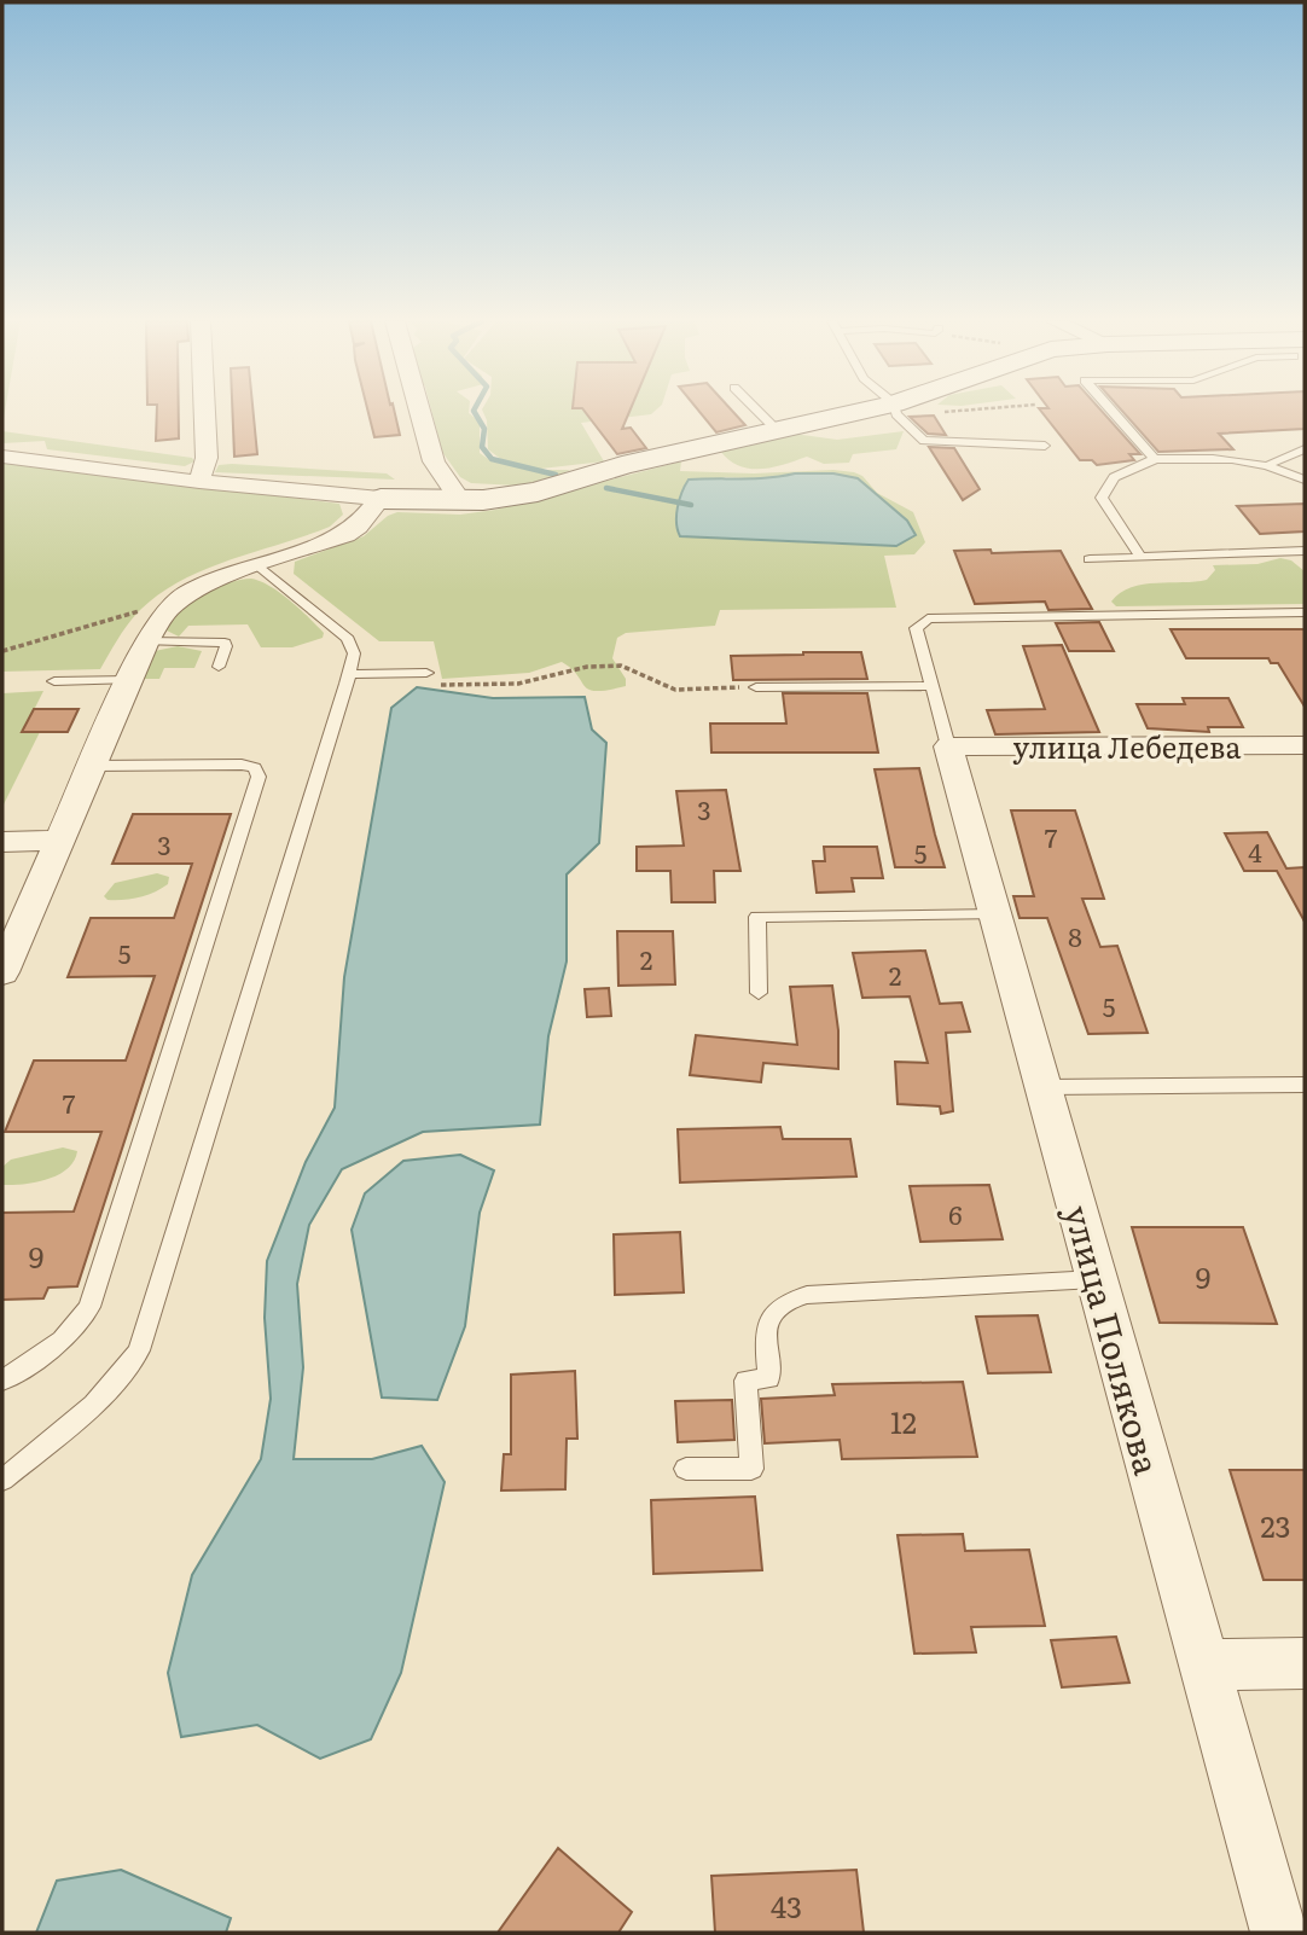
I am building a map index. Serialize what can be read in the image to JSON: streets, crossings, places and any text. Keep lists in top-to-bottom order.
{
  "streets": {
    "street": ["улица Лебедева", "улица Полякова"]
  },
  "crossings": [
    ["улица Лебедева", "улица Полякова"]
  ],
  "house_numbers": [
    "3",
    "7",
    "3",
    "4",
    "5",
    "8",
    "5",
    "2",
    "2",
    "5",
    "7",
    "6",
    "9",
    "9",
    "12",
    "23",
    "43"
  ]
}
